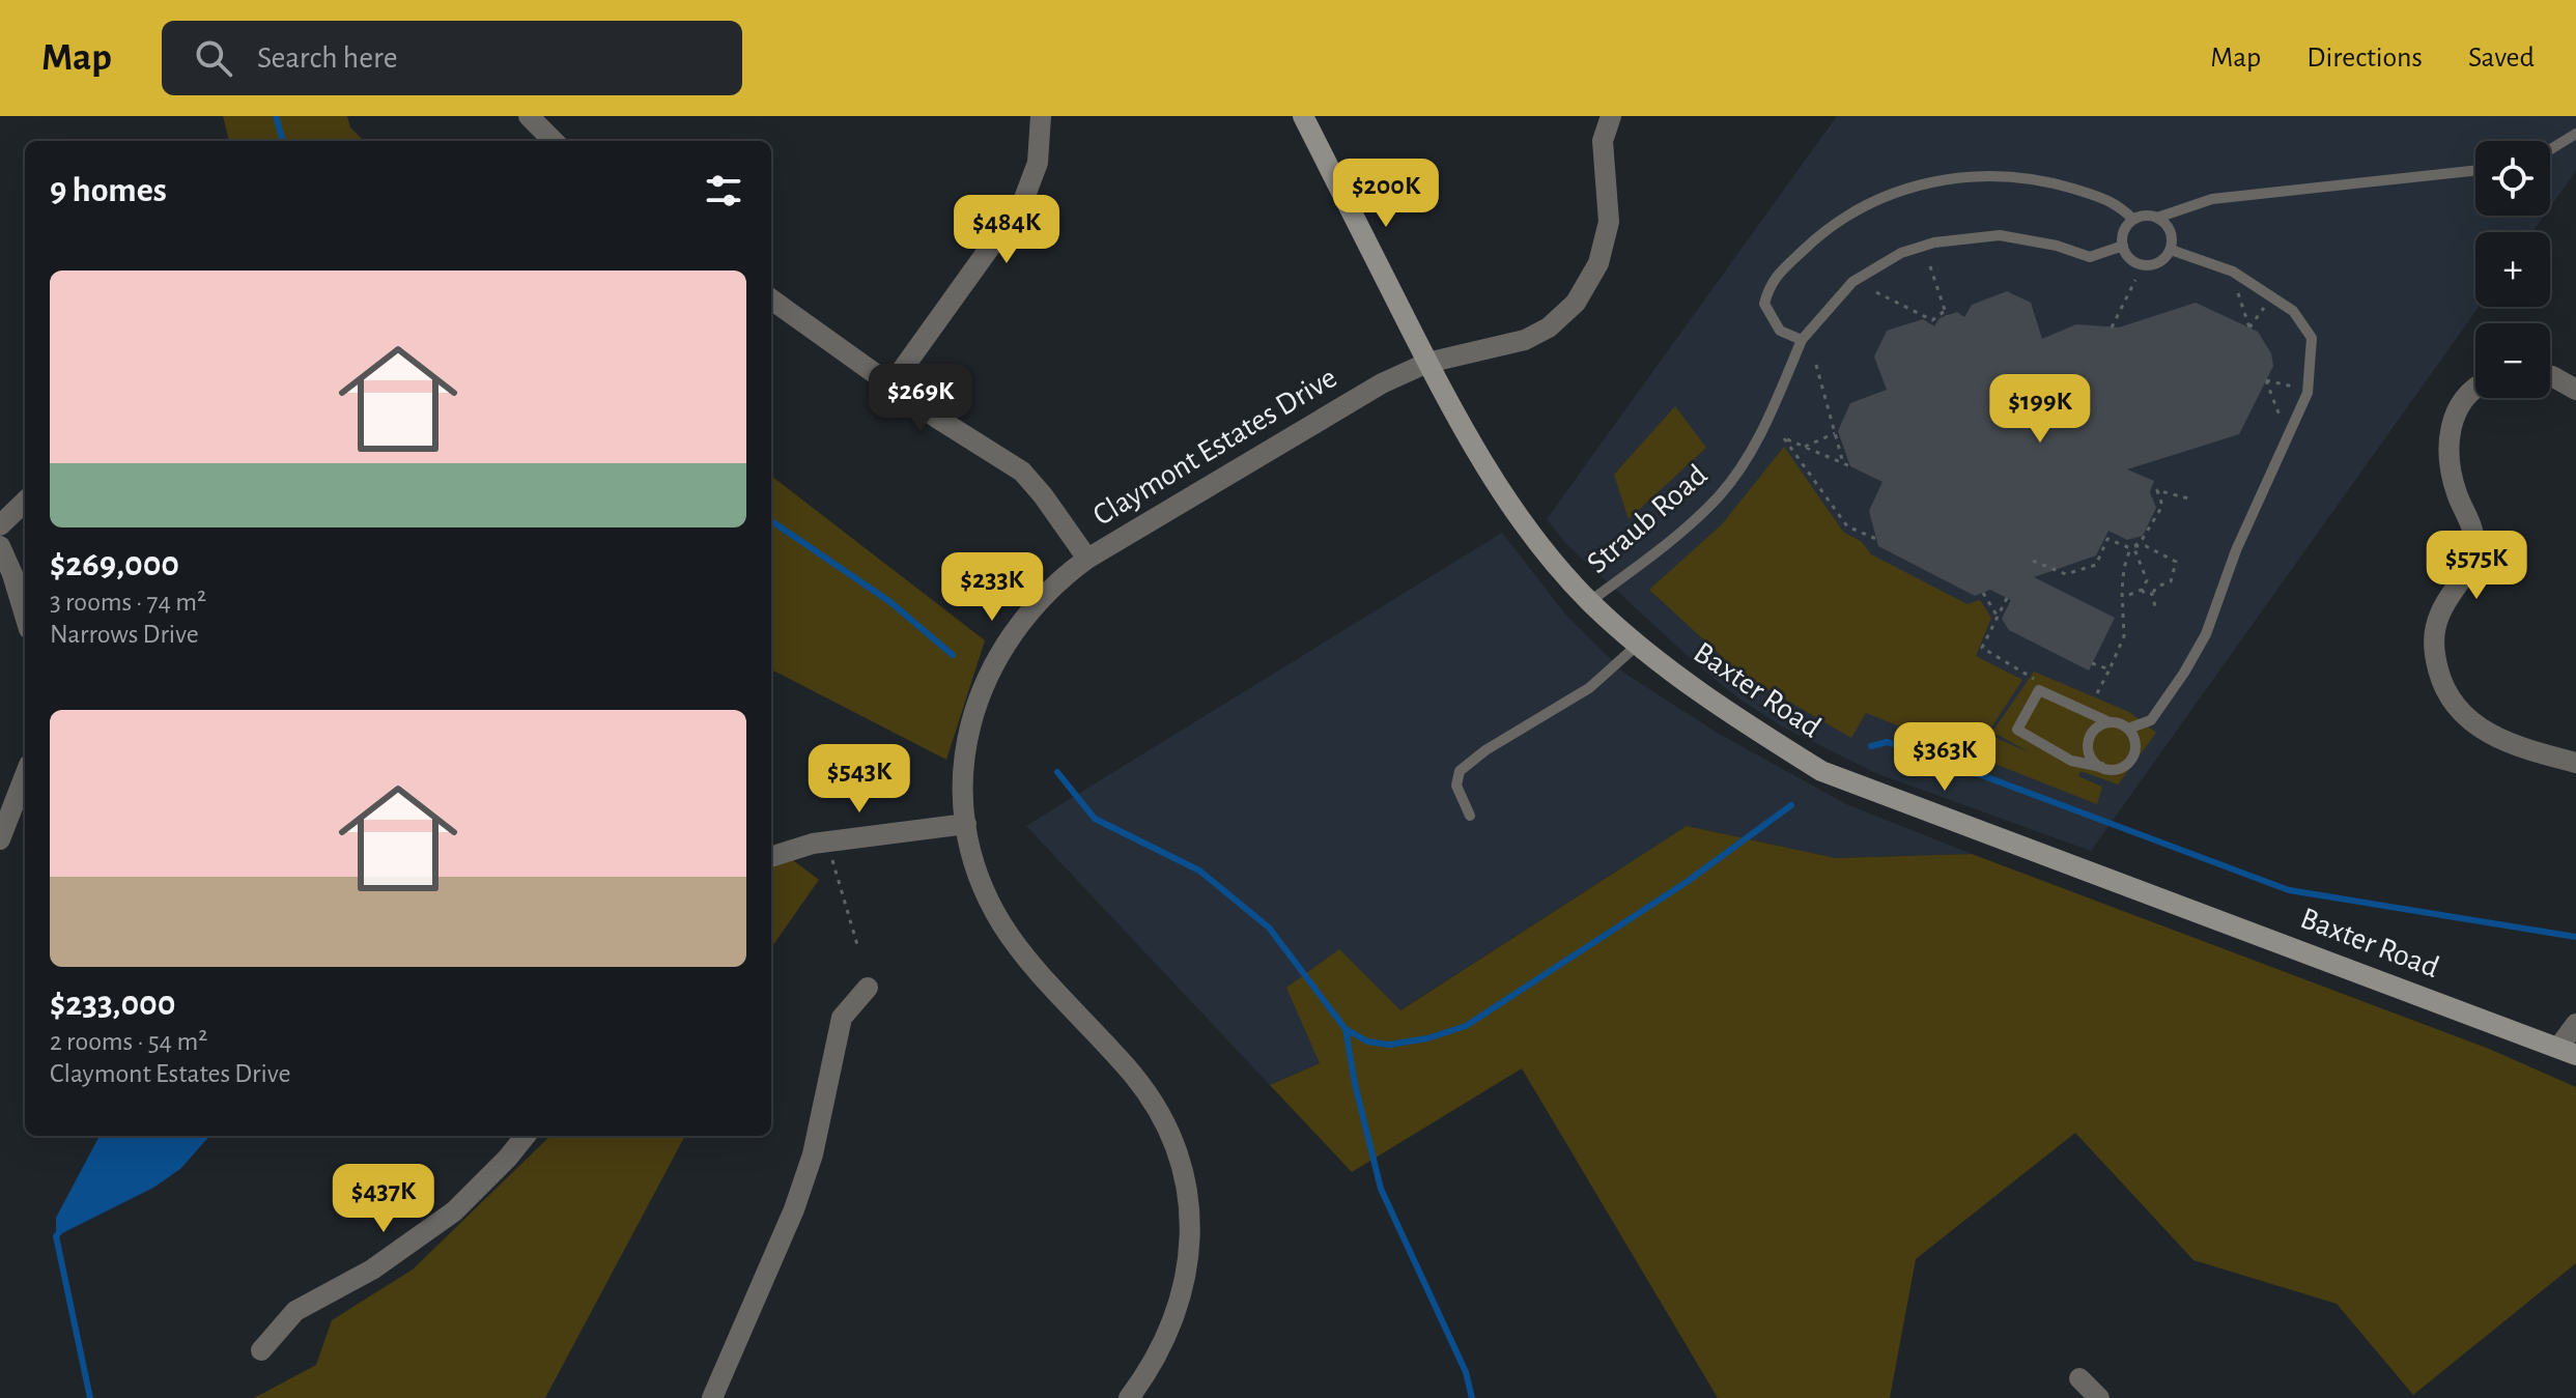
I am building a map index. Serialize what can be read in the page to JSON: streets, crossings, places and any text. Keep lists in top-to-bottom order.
{
  "streets": {
    "main road": ["Baxter Road"],
    "street": ["Claymont Estates Drive"],
    "lane": ["Straub Road"]
  },
  "crossings": [
    ["Claymont Estates Drive", "Baxter Road"],
    ["Straub Road", "Baxter Road"]
  ],
  "page": {
    "header": "Map",
    "search": "Search here",
    "nav": ["Map", "Directions", "Saved"],
    "map_buttons": ["+", "−"],
    "heading": "9 homes",
    "price": [
      "$200K",
      "$484K",
      "$269K",
      "$199K",
      "$575K",
      "$233K",
      "$363K",
      "$543K",
      "$437K"
    ],
    "list": [
      {
        "name": "$269,000",
        "note": "3 rooms · 74 m² · Narrows Drive"
      },
      {
        "name": "$233,000",
        "note": "2 rooms · 54 m² · Claymont Estates Drive"
      }
    ]
  }
}
